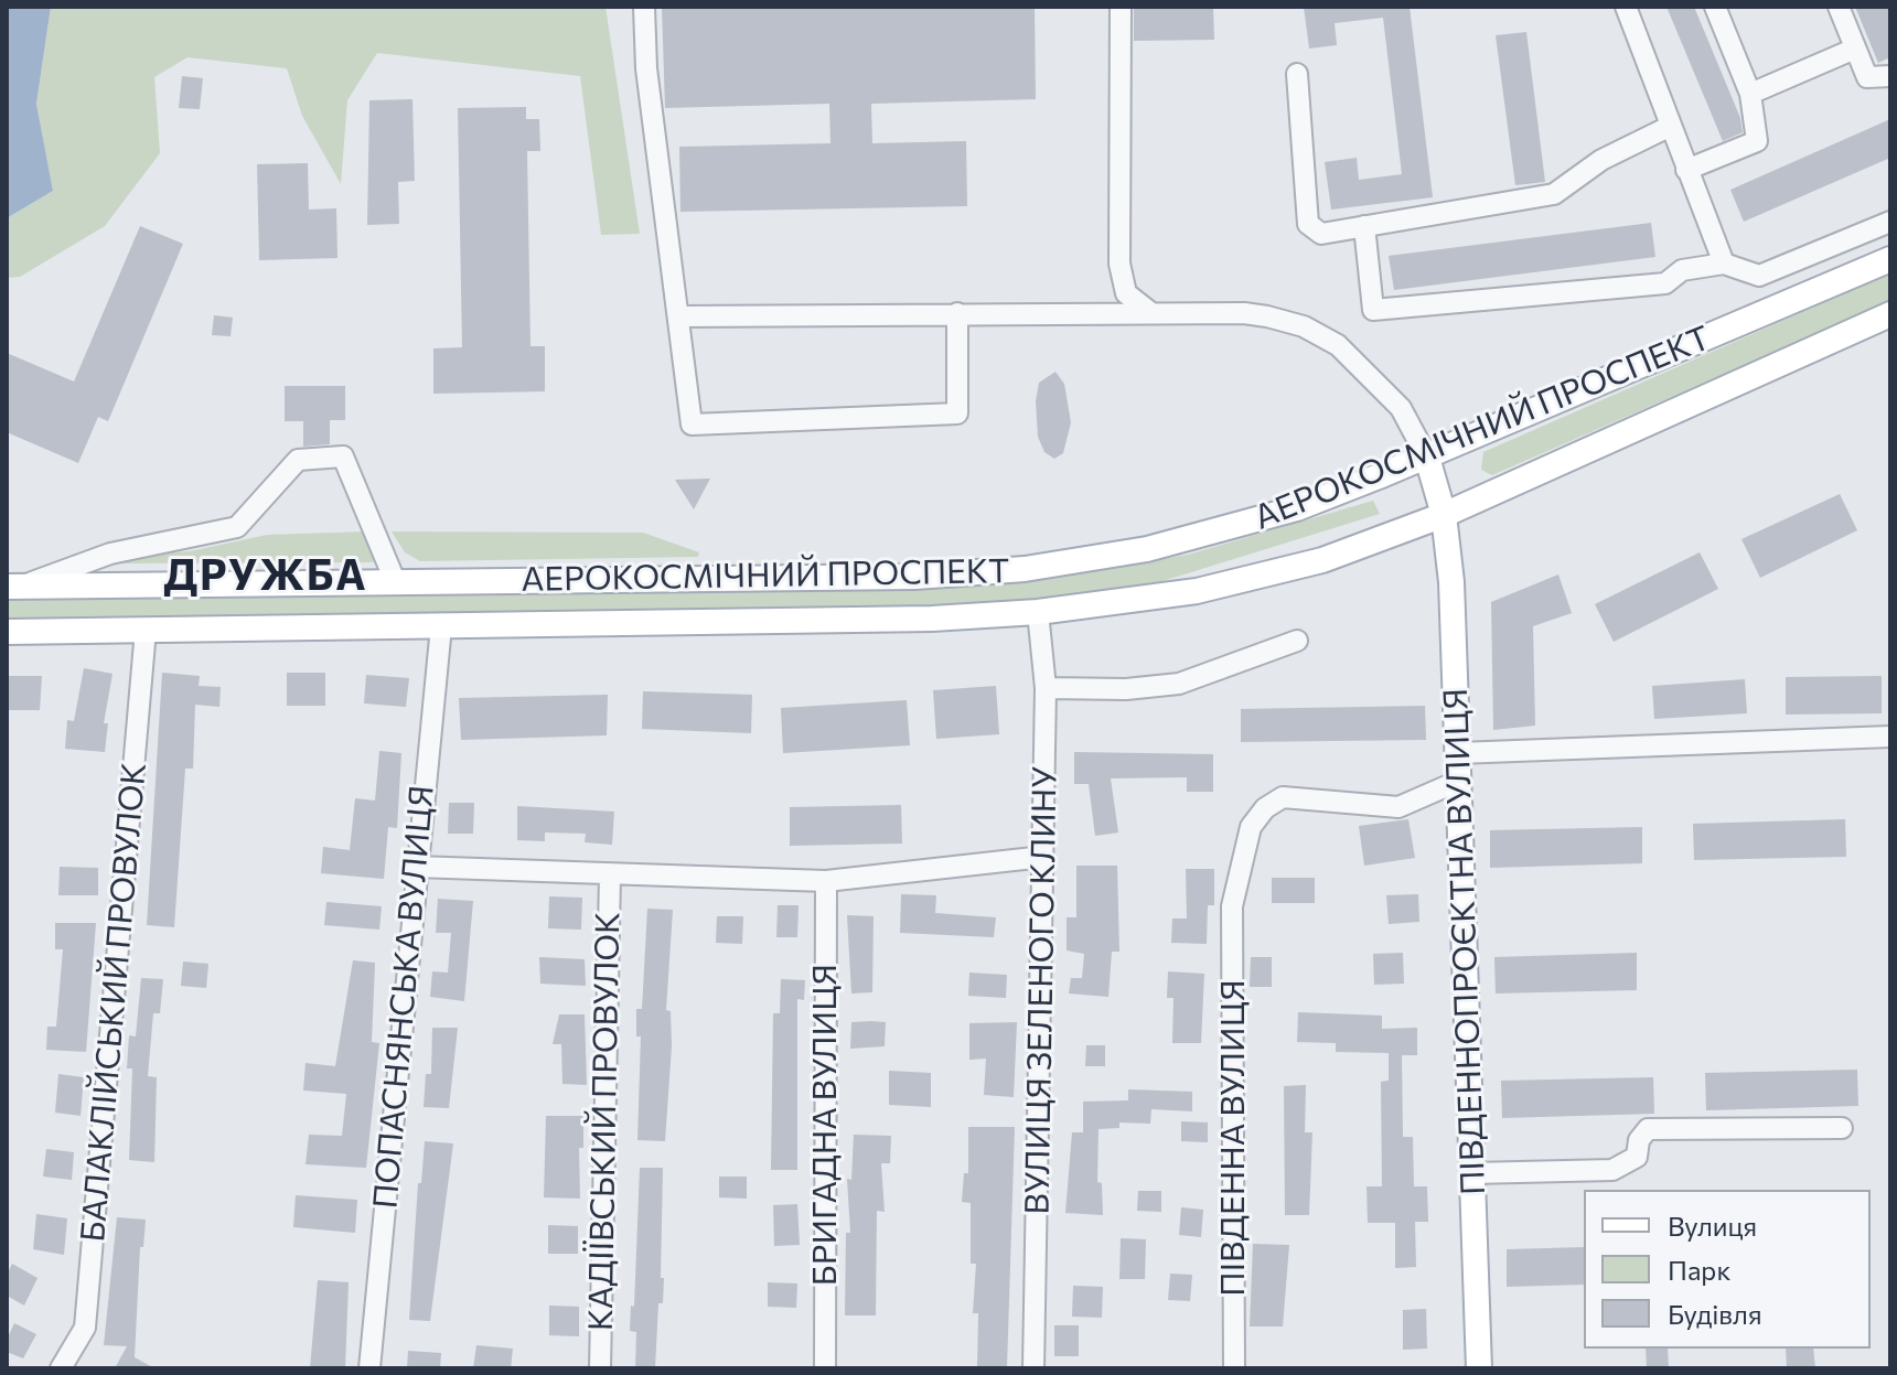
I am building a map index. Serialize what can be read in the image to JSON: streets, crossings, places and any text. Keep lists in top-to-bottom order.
{
  "streets": {
    "main road": ["АЕРОКОСМІЧНИЙ ПРОСПЕКТ", "ПІВДЕННОПРОЄКТНА ВУЛИЦЯ"],
    "street": [
      "ВУЛИЦЯ ЗЕЛЕНОГО КЛИНУ",
      "ПОПАСНЯНСЬКА ВУЛИЦЯ",
      "БАЛАКЛІЙСЬКИЙ ПРОВУЛОК",
      "КАДІЇВСЬКИЙ ПРОВУЛОК",
      "БРИГАДНА ВУЛИЦЯ",
      "ПІВДЕННА ВУЛИЦЯ"
    ]
  },
  "crossings": [
    ["АЕРОКОСМІЧНИЙ ПРОСПЕКТ", "ПІВДЕННОПРОЄКТНА ВУЛИЦЯ"],
    ["АЕРОКОСМІЧНИЙ ПРОСПЕКТ", "ВУЛИЦЯ ЗЕЛЕНОГО КЛИНУ"],
    ["АЕРОКОСМІЧНИЙ ПРОСПЕКТ", "ПОПАСНЯНСЬКА ВУЛИЦЯ"],
    ["АЕРОКОСМІЧНИЙ ПРОСПЕКТ", "БАЛАКЛІЙСЬКИЙ ПРОВУЛОК"],
    ["ПІВДЕННОПРОЄКТНА ВУЛИЦЯ", "ПІВДЕННА ВУЛИЦЯ"]
  ],
  "districts": ["ДРУЖБА"],
  "legend": ["Вулиця", "Парк", "Будівля"]
}
